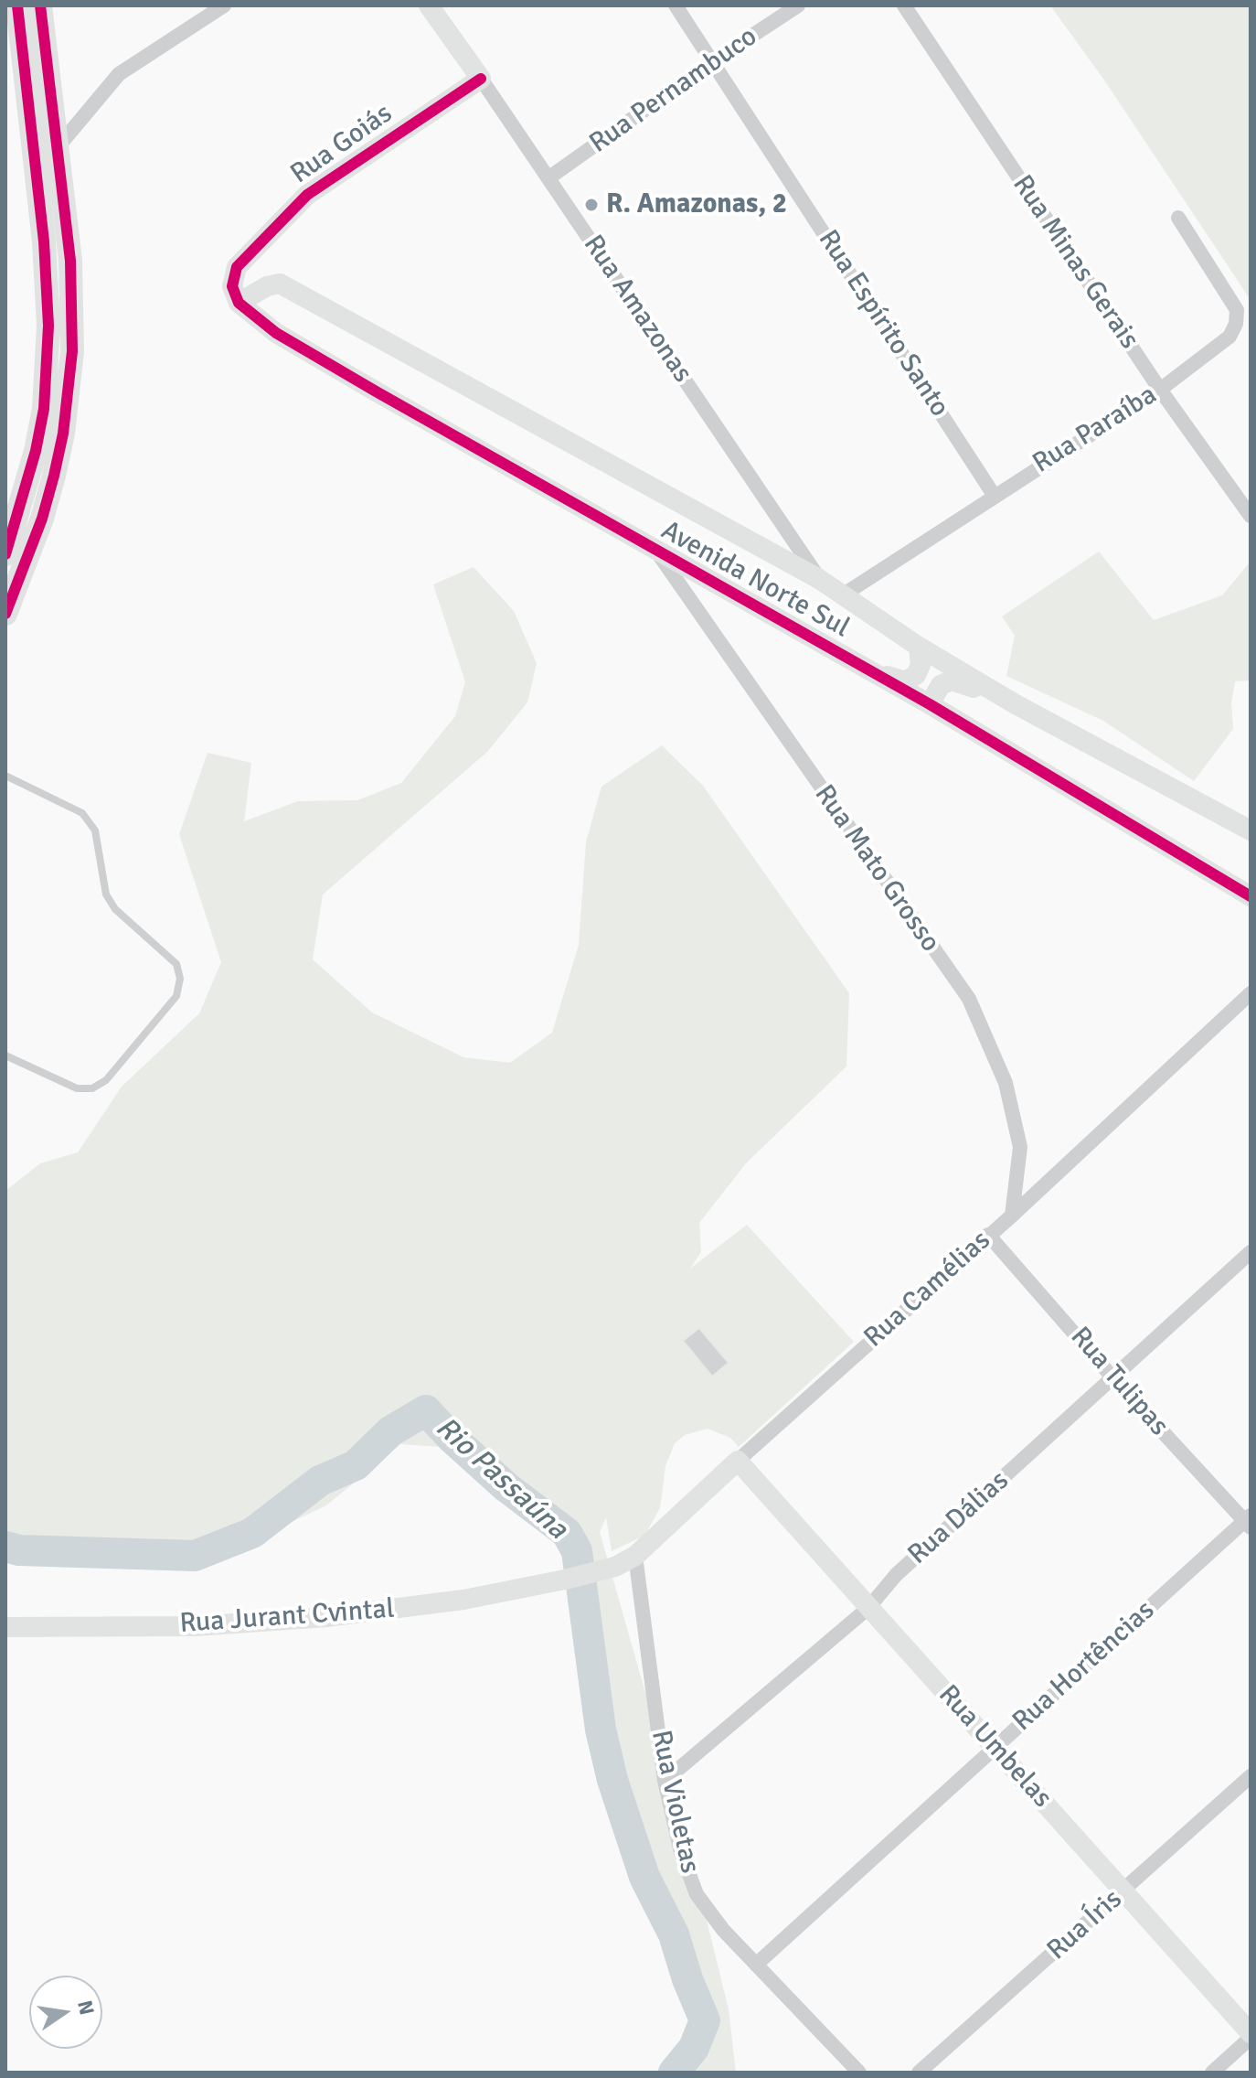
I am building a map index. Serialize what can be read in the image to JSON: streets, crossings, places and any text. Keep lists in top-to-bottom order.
{
  "streets": {
    "street": [
      "Rua Pernambuco",
      "Rua Goiás",
      "Rua Minas Gerais",
      "Rua Amazonas",
      "Rua Espírito Santo",
      "Rua Paraíba",
      "Avenida Norte Sul",
      "Rua Mato Grosso",
      "Rua Camélias",
      "Rua Tulipas",
      "Rua Dálias",
      "Rua Jurant Cvintal",
      "Rua Hortências",
      "Rua Umbelas",
      "Rua Violetas",
      "Rua Íris"
    ]
  },
  "crossings": [
    ["Rua Pernambuco", "Rua Amazonas"],
    ["Rua Pernambuco", "Rua Espírito Santo"],
    ["Rua Goiás", "Rua Amazonas"],
    ["Rua Goiás", "Avenida Norte Sul"],
    ["Rua Minas Gerais", "Rua Paraíba"],
    ["Rua Amazonas", "Avenida Norte Sul"],
    ["Rua Espírito Santo", "Rua Paraíba"],
    ["Rua Paraíba", "Avenida Norte Sul"],
    ["Avenida Norte Sul", "Rua Mato Grosso"],
    ["Rua Mato Grosso", "Rua Camélias"],
    ["Rua Camélias", "Rua Tulipas"],
    ["Rua Camélias", "Rua Jurant Cvintal"],
    ["Rua Camélias", "Rua Umbelas"],
    ["Rua Camélias", "Rua Violetas"],
    ["Rua Tulipas", "Rua Dálias"],
    ["Rua Tulipas", "Rua Hortências"],
    ["Rua Dálias", "Rua Umbelas"],
    ["Rua Dálias", "Rua Violetas"],
    ["Rua Hortências", "Rua Umbelas"],
    ["Rua Hortências", "Rua Violetas"],
    ["Rua Umbelas", "Rua Íris"]
  ],
  "water": ["Rio Passaúna"],
  "places": ["R. Amazonas, 2"],
  "north": "right"
}
